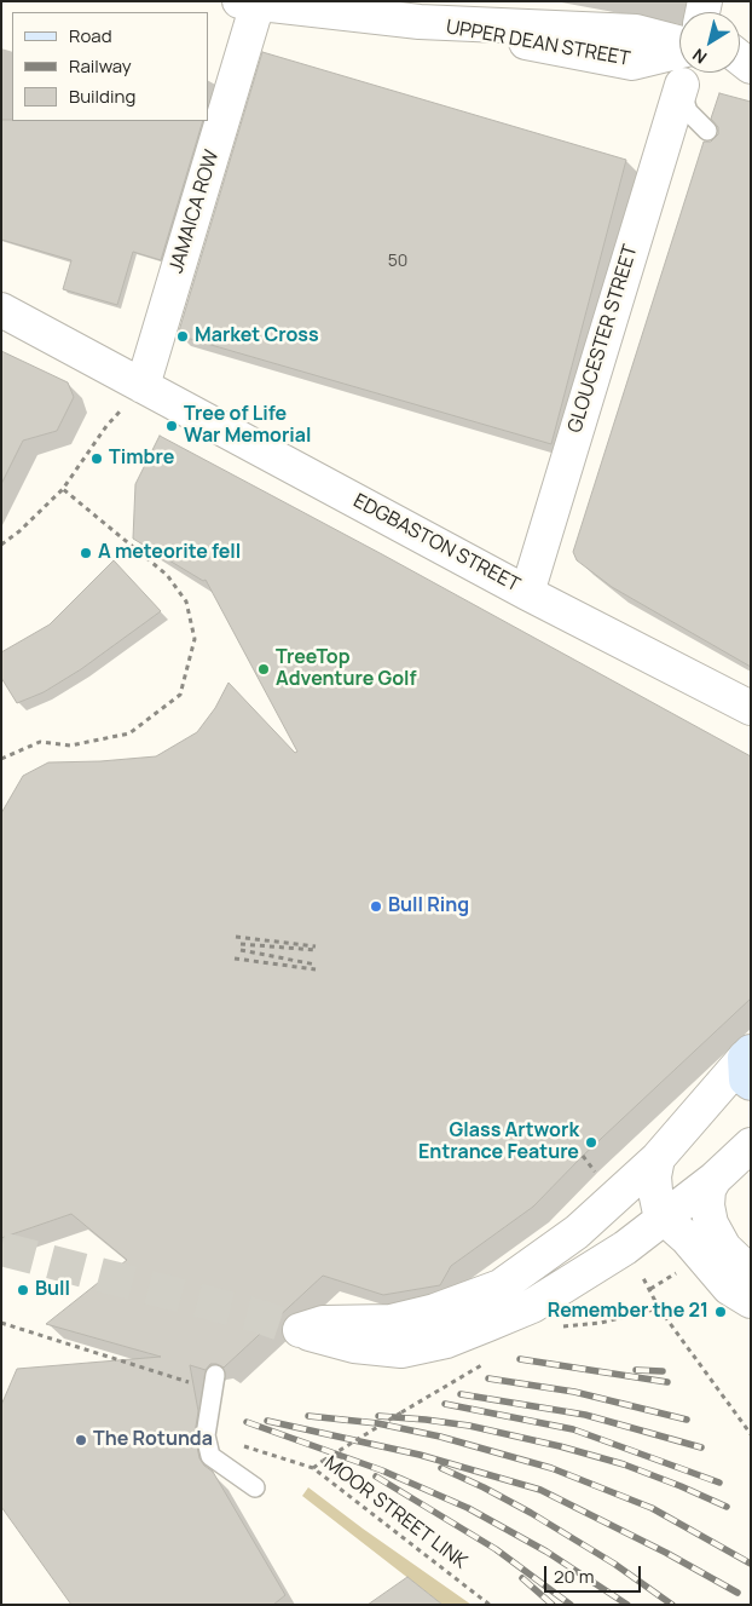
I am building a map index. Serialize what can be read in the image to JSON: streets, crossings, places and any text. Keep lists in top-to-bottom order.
{
  "streets": {
    "street": [
      "UPPER DEAN STREET",
      "JAMAICA ROW",
      "GLOUCESTER STREET",
      "EDGBASTON STREET"
    ],
    "path": ["MOOR STREET LINK"]
  },
  "crossings": [
    ["UPPER DEAN STREET", "JAMAICA ROW"],
    ["JAMAICA ROW", "EDGBASTON STREET"],
    ["GLOUCESTER STREET", "EDGBASTON STREET"]
  ],
  "places": [
    "Market Cross",
    "Tree of Life War Memorial",
    "Timbre",
    "A meteorite fell",
    "TreeTop Adventure Golf",
    "Bull Ring",
    "Glass Artwork Entrance Feature",
    "Bull",
    "Remember the 21",
    "The Rotunda"
  ],
  "house_numbers": ["50"],
  "legend": ["Road", "Railway", "Building"],
  "scale_bar": "20 m",
  "north": "bottom left"
}
